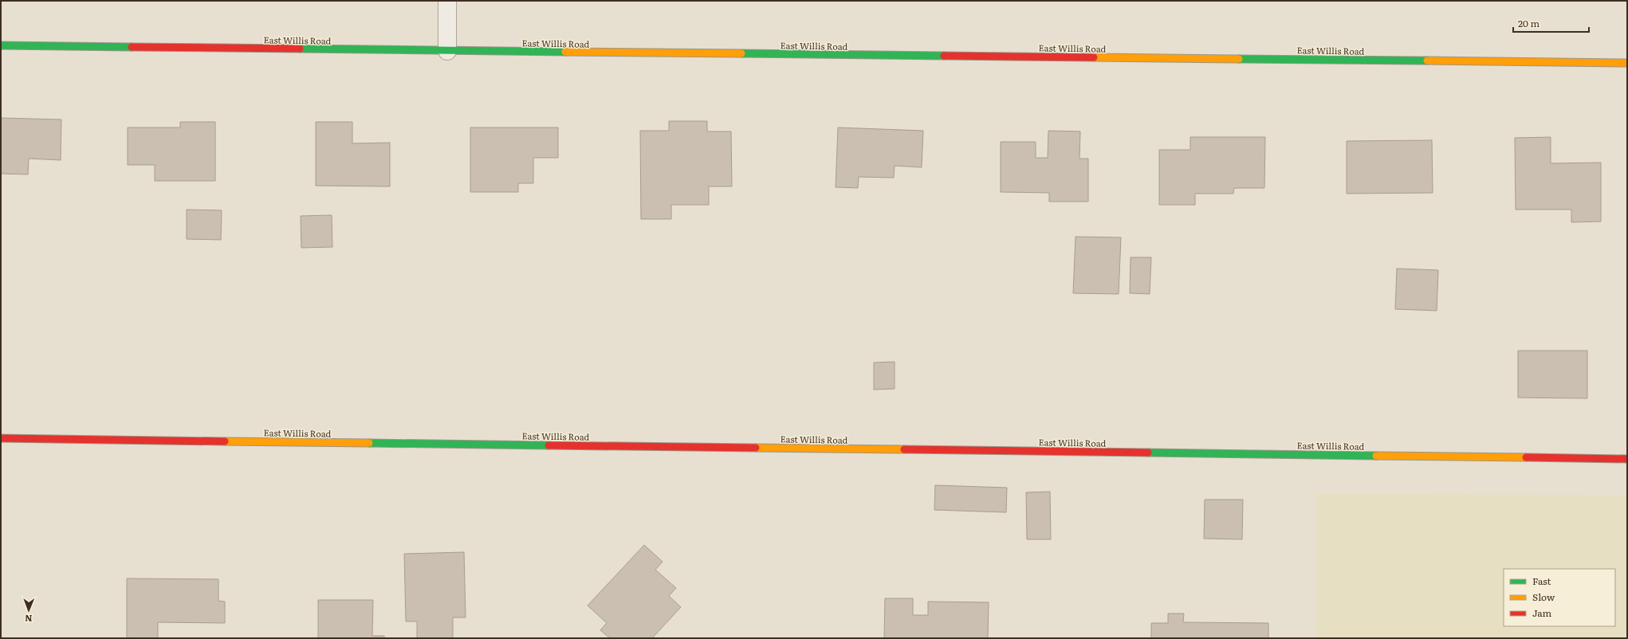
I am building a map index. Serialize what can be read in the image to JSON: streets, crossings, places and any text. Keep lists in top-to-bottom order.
{
  "streets": {
    "street": ["East Willis Road"]
  },
  "legend": ["Fast", "Slow", "Jam"],
  "scale_bar": "20 m",
  "north": "bottom"
}
